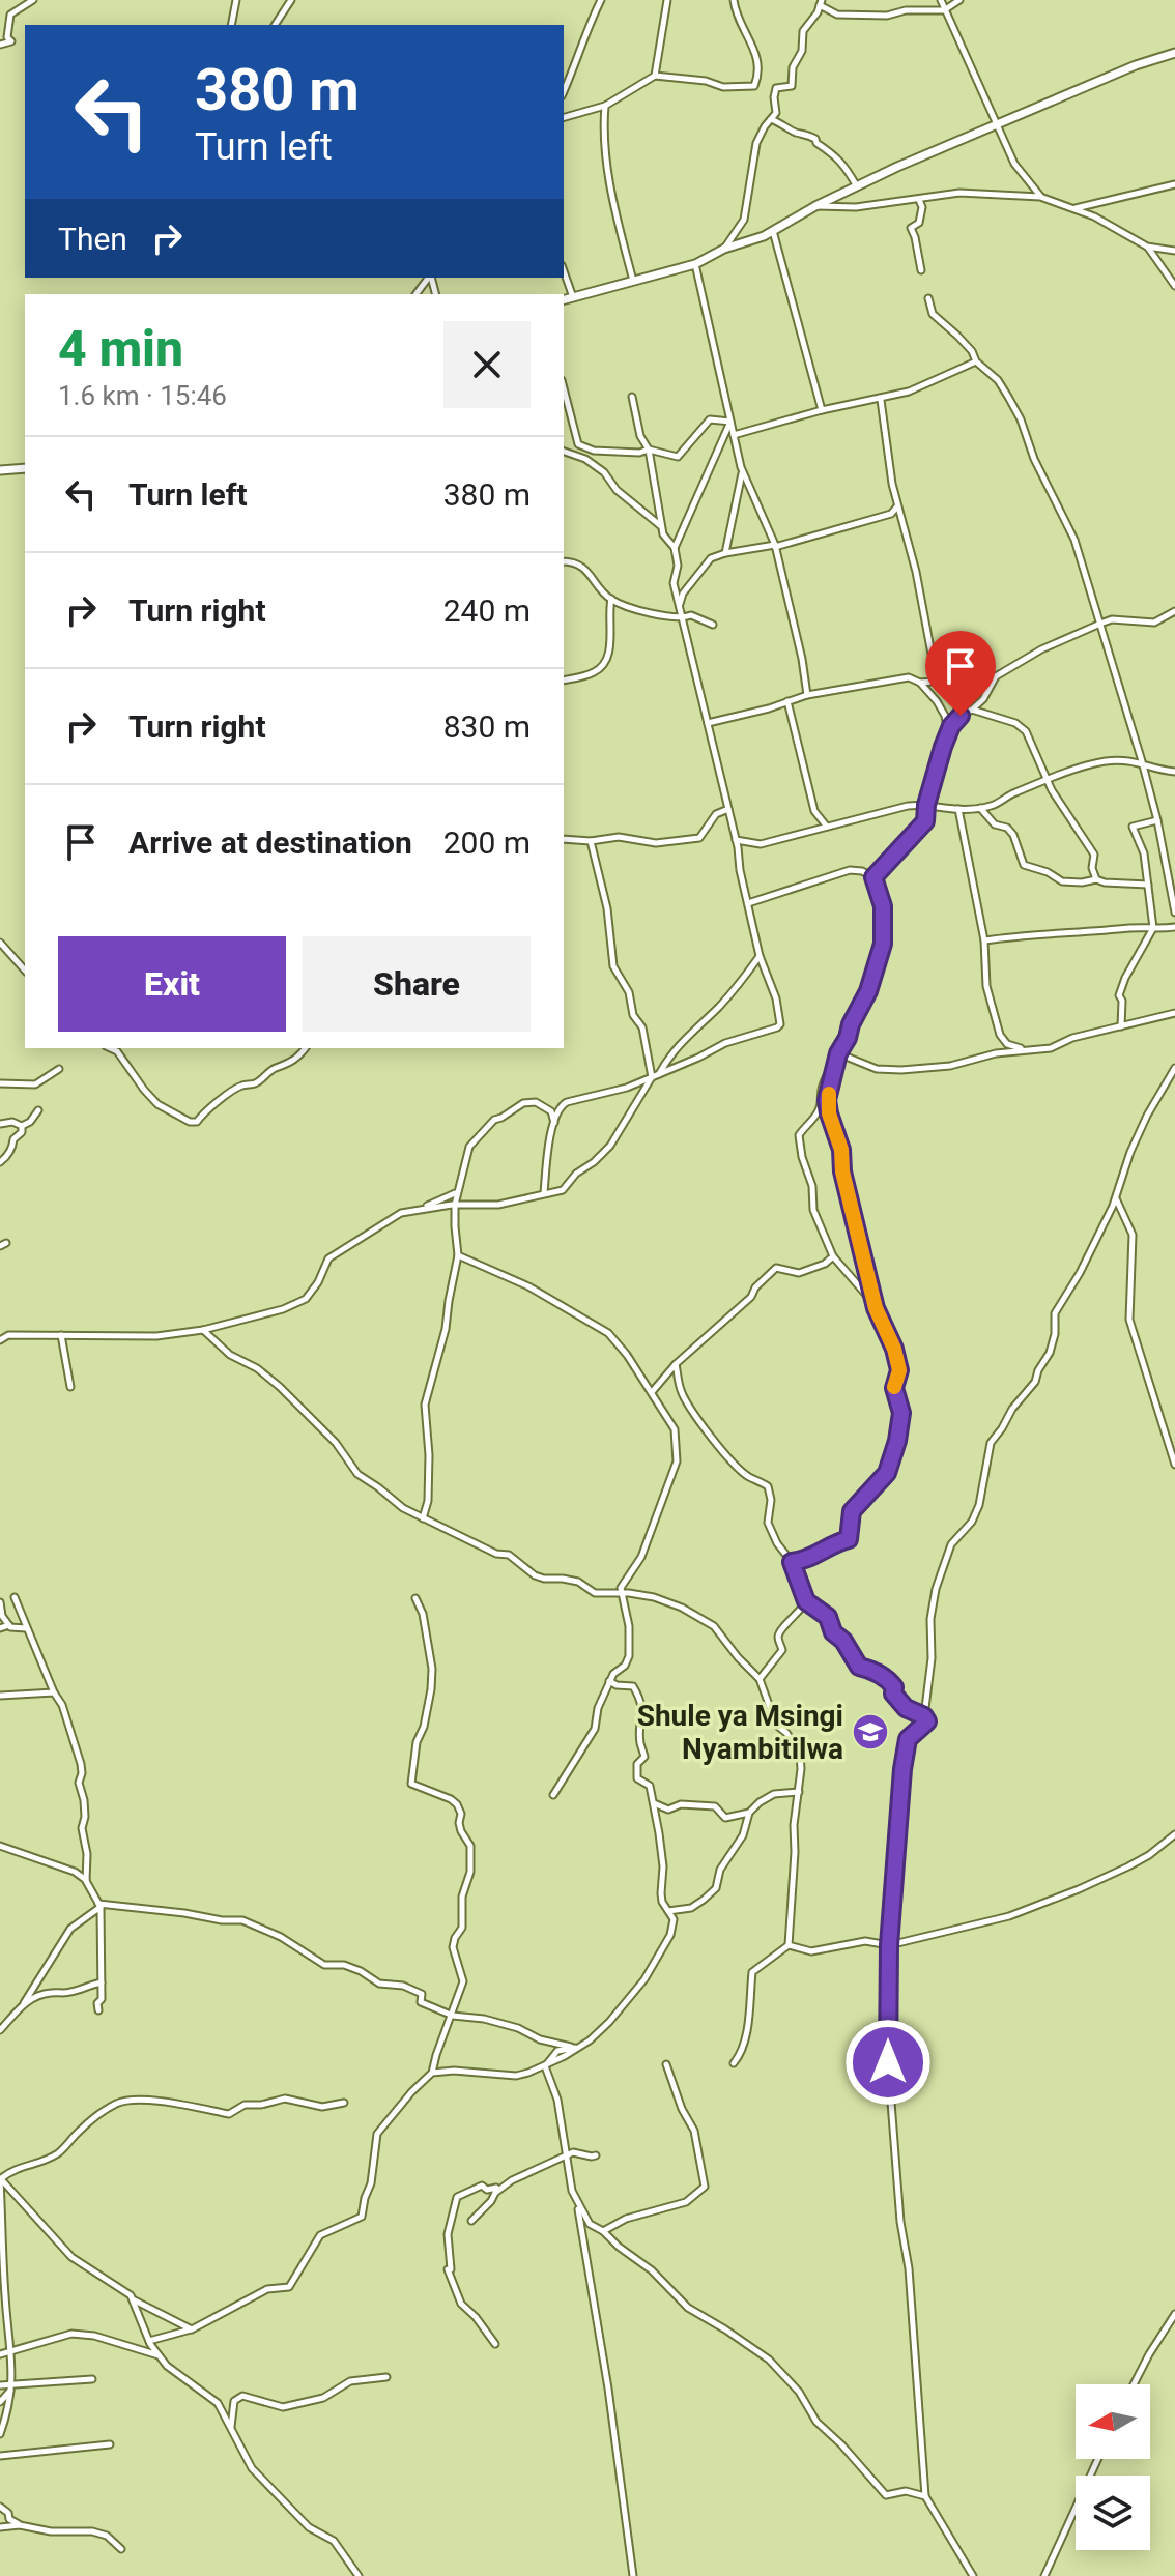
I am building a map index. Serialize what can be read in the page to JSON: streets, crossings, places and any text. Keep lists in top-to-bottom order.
{
  "places": {
    "school or university": ["Shule ya Msingi Nyambitilwa"]
  },
  "north": "left",
  "page": {
    "turn": ["380 m", "Turn left"],
    "then": "Then",
    "heading": ["4 min", "1.6 km · 15:46"],
    "list": [
      {
        "name": "Turn left",
        "value": "380 m"
      },
      {
        "name": "Turn right",
        "value": "240 m"
      },
      {
        "name": "Turn right",
        "value": "830 m"
      },
      {
        "name": "Arrive at destination",
        "value": "200 m"
      }
    ],
    "buttons": ["Exit", "Share"]
  }
}
